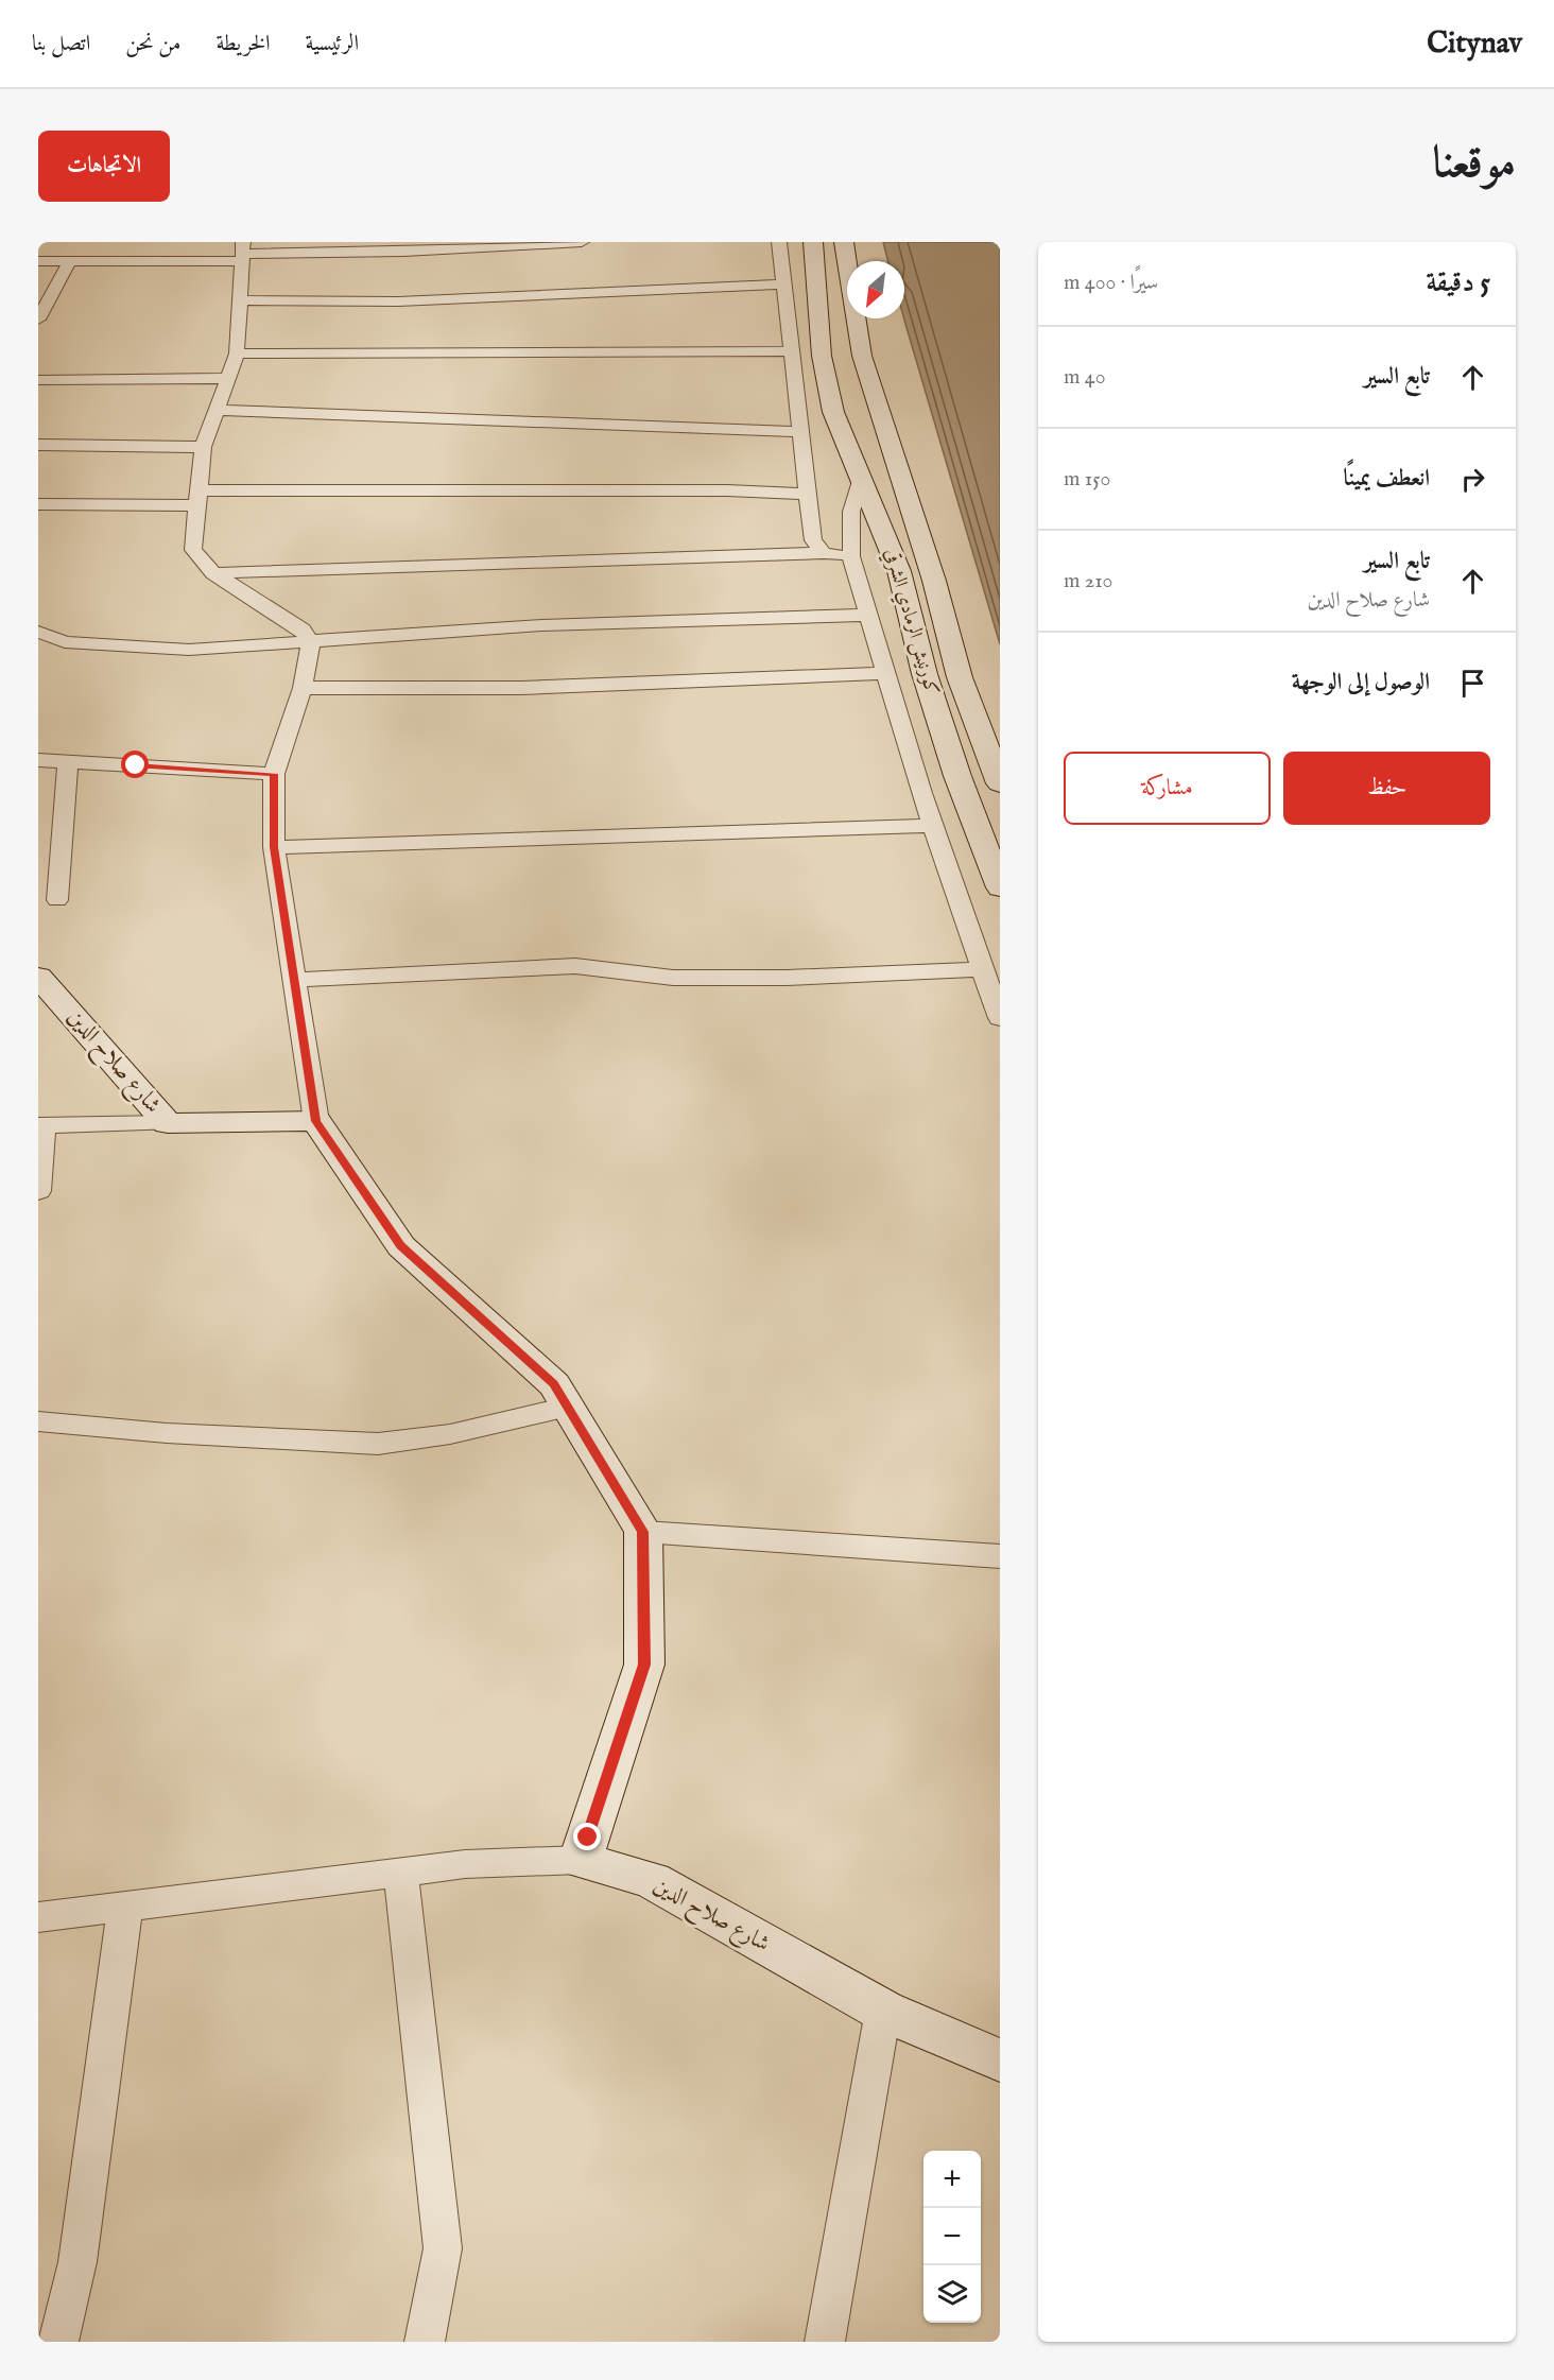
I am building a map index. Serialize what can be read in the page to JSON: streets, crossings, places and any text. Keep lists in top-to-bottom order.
{
  "streets": {
    "main road": ["كورنيش الرمادي الشرقي", "شارع صلاح الدين"]
  },
  "north": "bottom left",
  "page": {
    "header": "Citynav",
    "nav": [
      "الرئيسية",
      "الخريطة",
      "من نحن",
      "اتصل بنا"
    ],
    "title": "موقعنا",
    "buttons": [
      "الاتجاهات",
      ["حفظ", "مشاركة"]
    ],
    "heading": ["5 دقيقة", "سيرًا · 400 m"],
    "list": [
      ["تابع السير", "40 m"],
      ["انعطف يمينًا", "150 m"],
      ["تابع السير", "شارع صلاح الدين", "210 m"],
      "الوصول إلى الوجهة"
    ],
    "map_buttons": ["+", "−"]
  }
}
